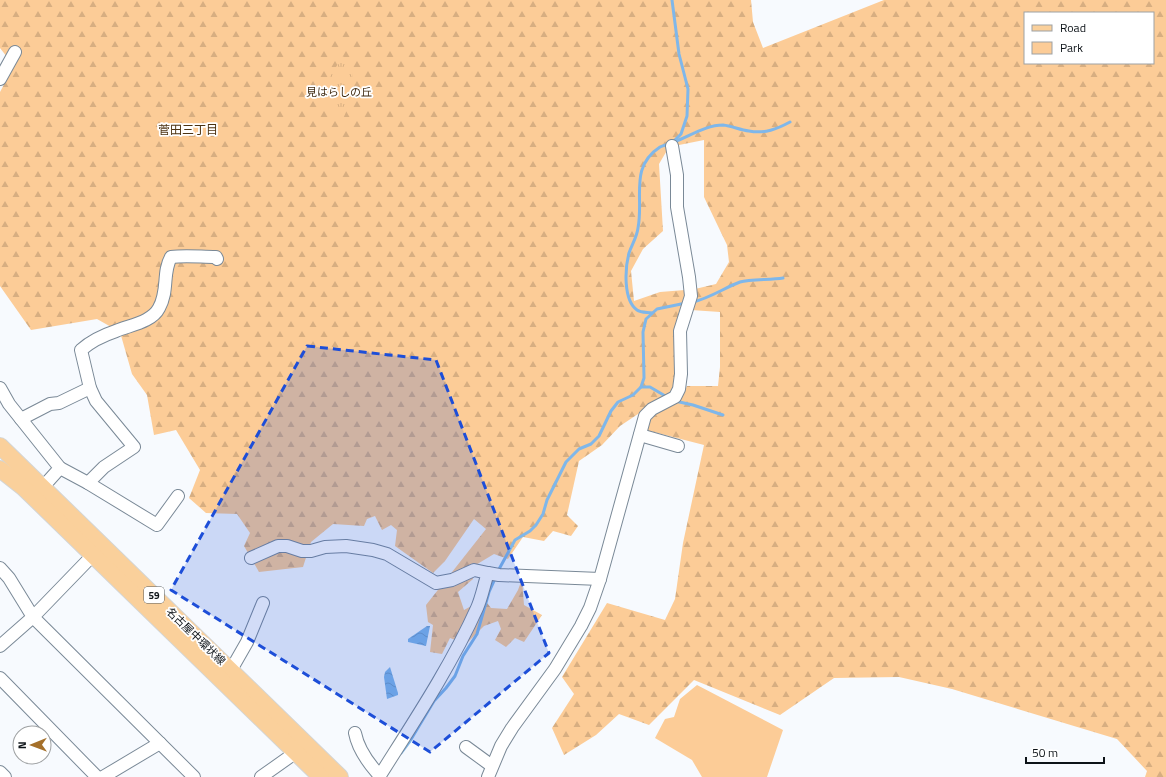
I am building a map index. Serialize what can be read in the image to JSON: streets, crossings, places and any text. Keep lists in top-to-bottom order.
{
  "streets": {
    "main road": ["59", "名古屋中環状線"]
  },
  "districts": ["菅田三丁目"],
  "parks": ["見はらしの丘"],
  "legend": ["Road", "Park"],
  "scale_bar": "50 m",
  "north": "left"
}
